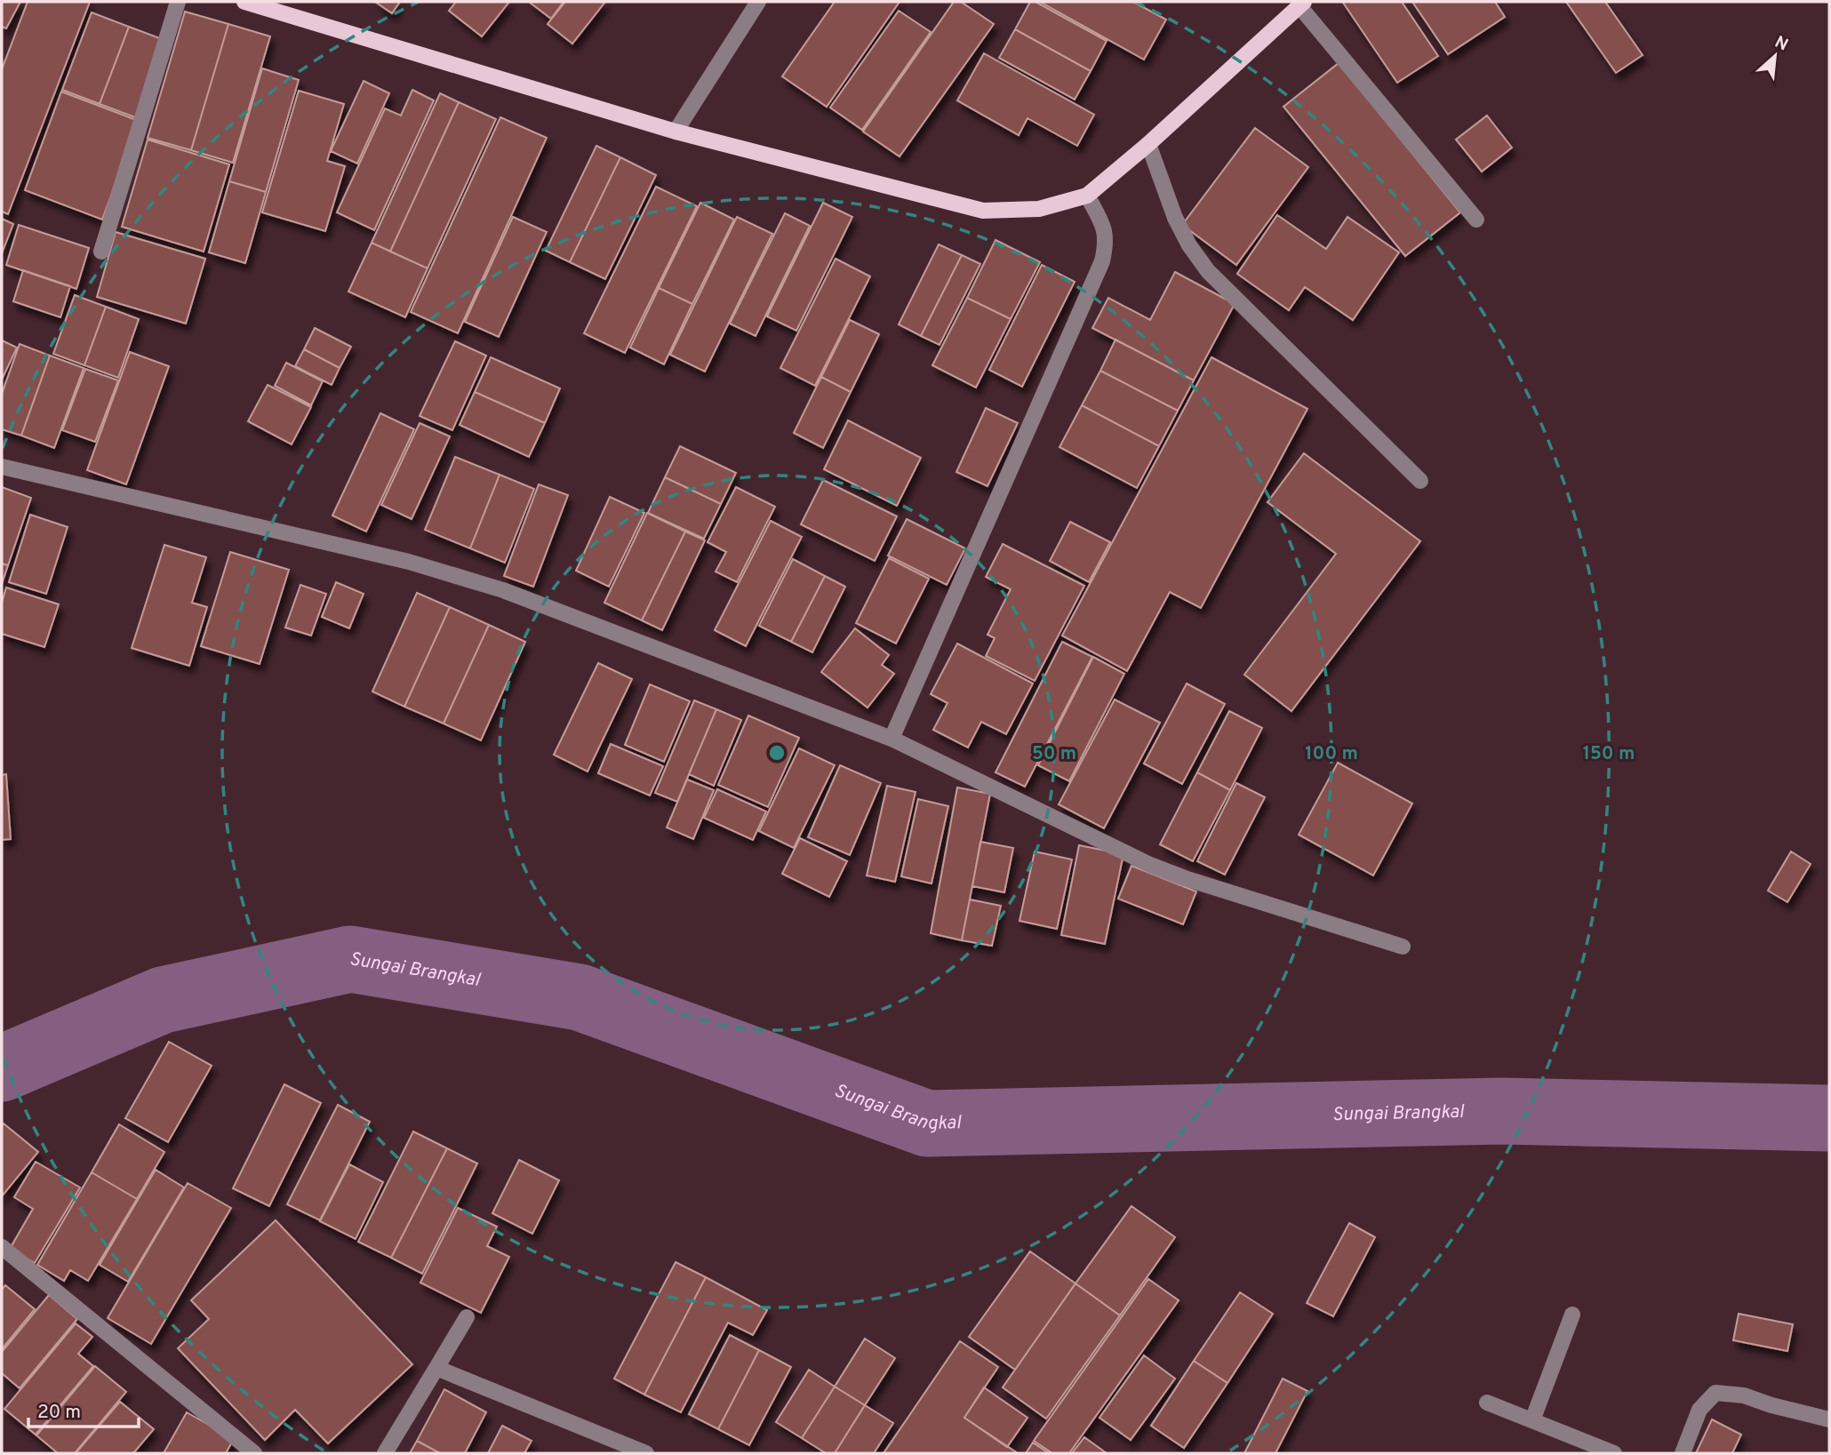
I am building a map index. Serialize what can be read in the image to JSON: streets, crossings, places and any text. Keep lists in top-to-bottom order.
{
  "water": ["Sungai Brangkal"],
  "scale_bar": "20 m",
  "north": "top right",
  "rings": ["50 m", "100 m", "150 m"]
}
